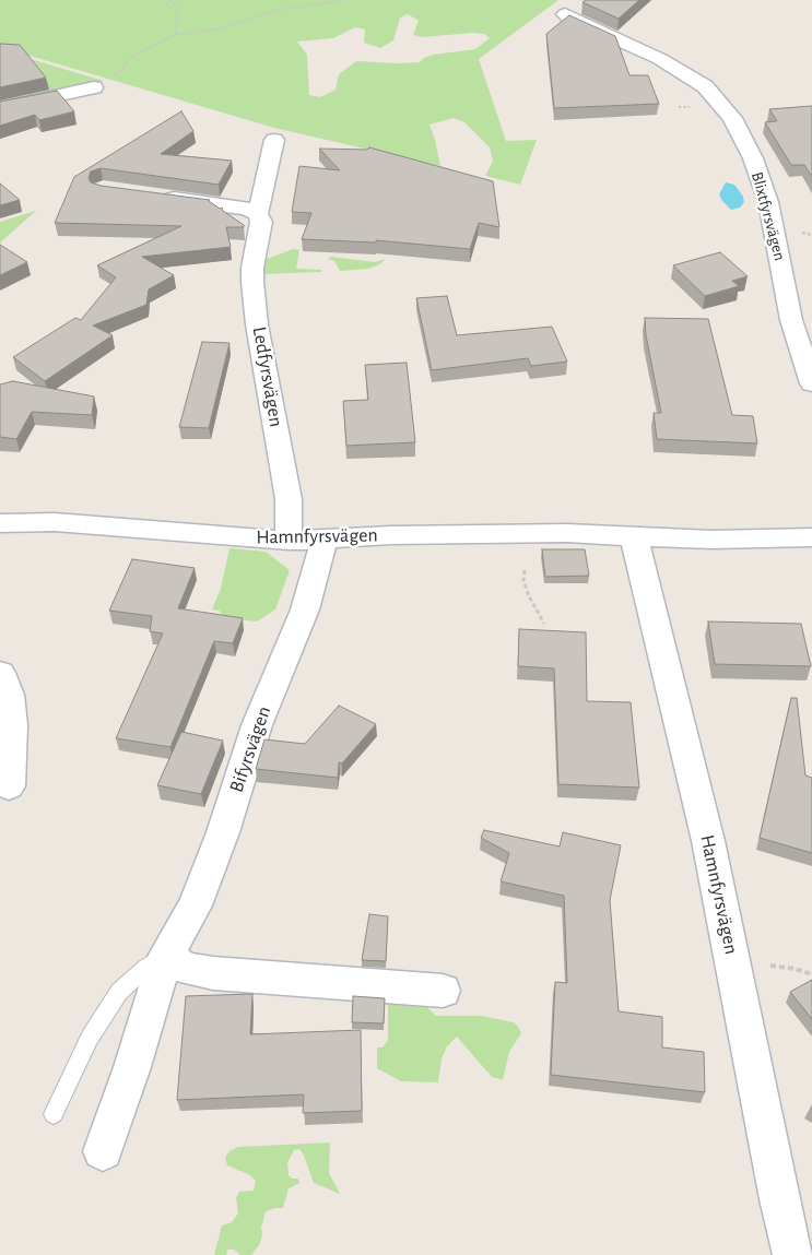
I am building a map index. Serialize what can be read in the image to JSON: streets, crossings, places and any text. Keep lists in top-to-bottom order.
{
  "streets": {
    "street": [
      "Blixtfyrsvägen",
      "Ledfyrsvägen",
      "Hamnfyrsvägen",
      "Bifyrsvägen"
    ]
  },
  "crossings": [
    ["Ledfyrsvägen", "Hamnfyrsvägen"],
    ["Hamnfyrsvägen", "Bifyrsvägen"]
  ]
}
